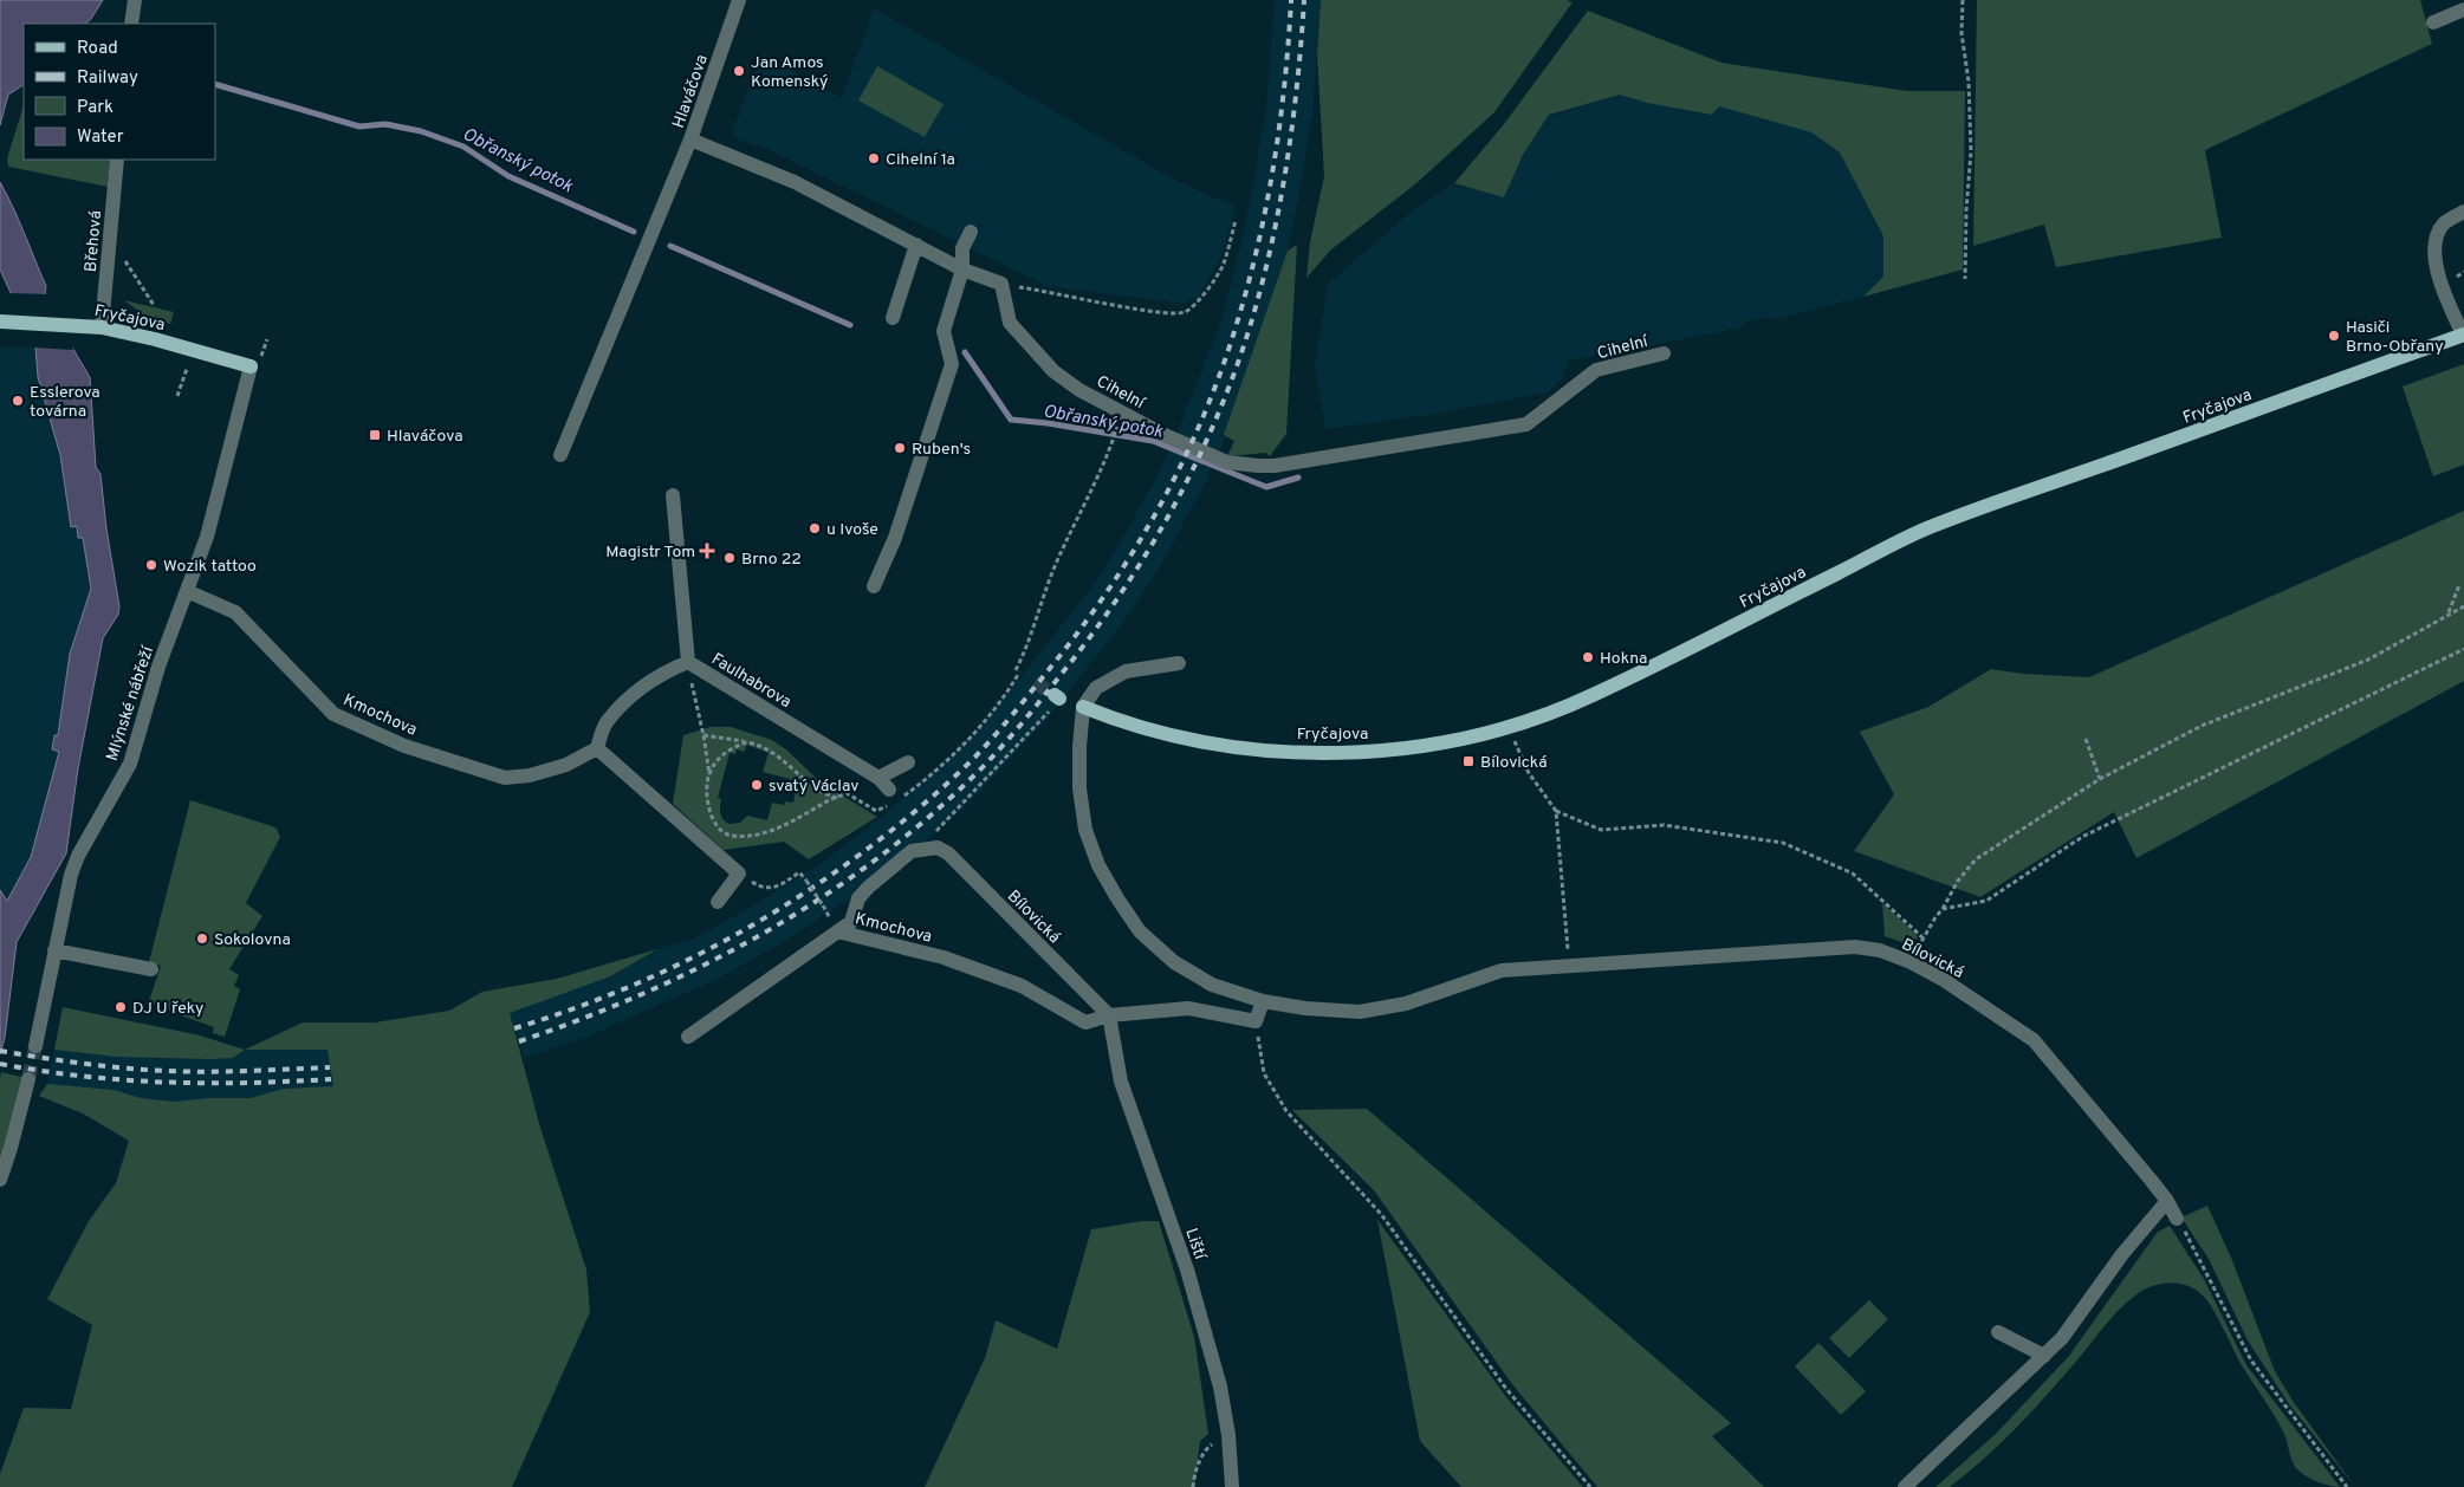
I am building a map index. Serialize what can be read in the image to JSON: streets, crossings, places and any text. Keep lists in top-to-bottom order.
{
  "streets": {
    "main road": ["Fryčajova"],
    "street": [
      "Hlaváčova",
      "Břehová",
      "Cihelní",
      "Faulhabrova",
      "Mlýnské nábřeží",
      "Kmochova",
      "Bílovická",
      "Liští"
    ]
  },
  "crossings": [
    ["Břehová", "Fryčajova"],
    ["Fryčajova", "Mlýnské nábřeží"],
    ["Fryčajova", "Bílovická"],
    ["Mlýnské nábřeží", "Kmochova"],
    ["Kmochova", "Bílovická"],
    ["Kmochova", "Liští"],
    ["Bílovická", "Liští"]
  ],
  "water": ["Obřanský potok"],
  "places": {
    "other": [
      "Jan Amos Komenský",
      "Cihelní 1a",
      "Hasiči Brno-Obřany",
      "Esslerova továrna",
      "Ruben's",
      "u Ivoše",
      "Brno 22",
      "Wozik tattoo",
      "Hokna",
      "svatý Václav",
      "Sokolovna",
      "DJ U řeky"
    ],
    "transit": ["Hlaváčova", "Bílovická"],
    "health": ["Magistr Tom"]
  },
  "legend": [
    "Road",
    "Railway",
    "Park",
    "Water"
  ]
}
